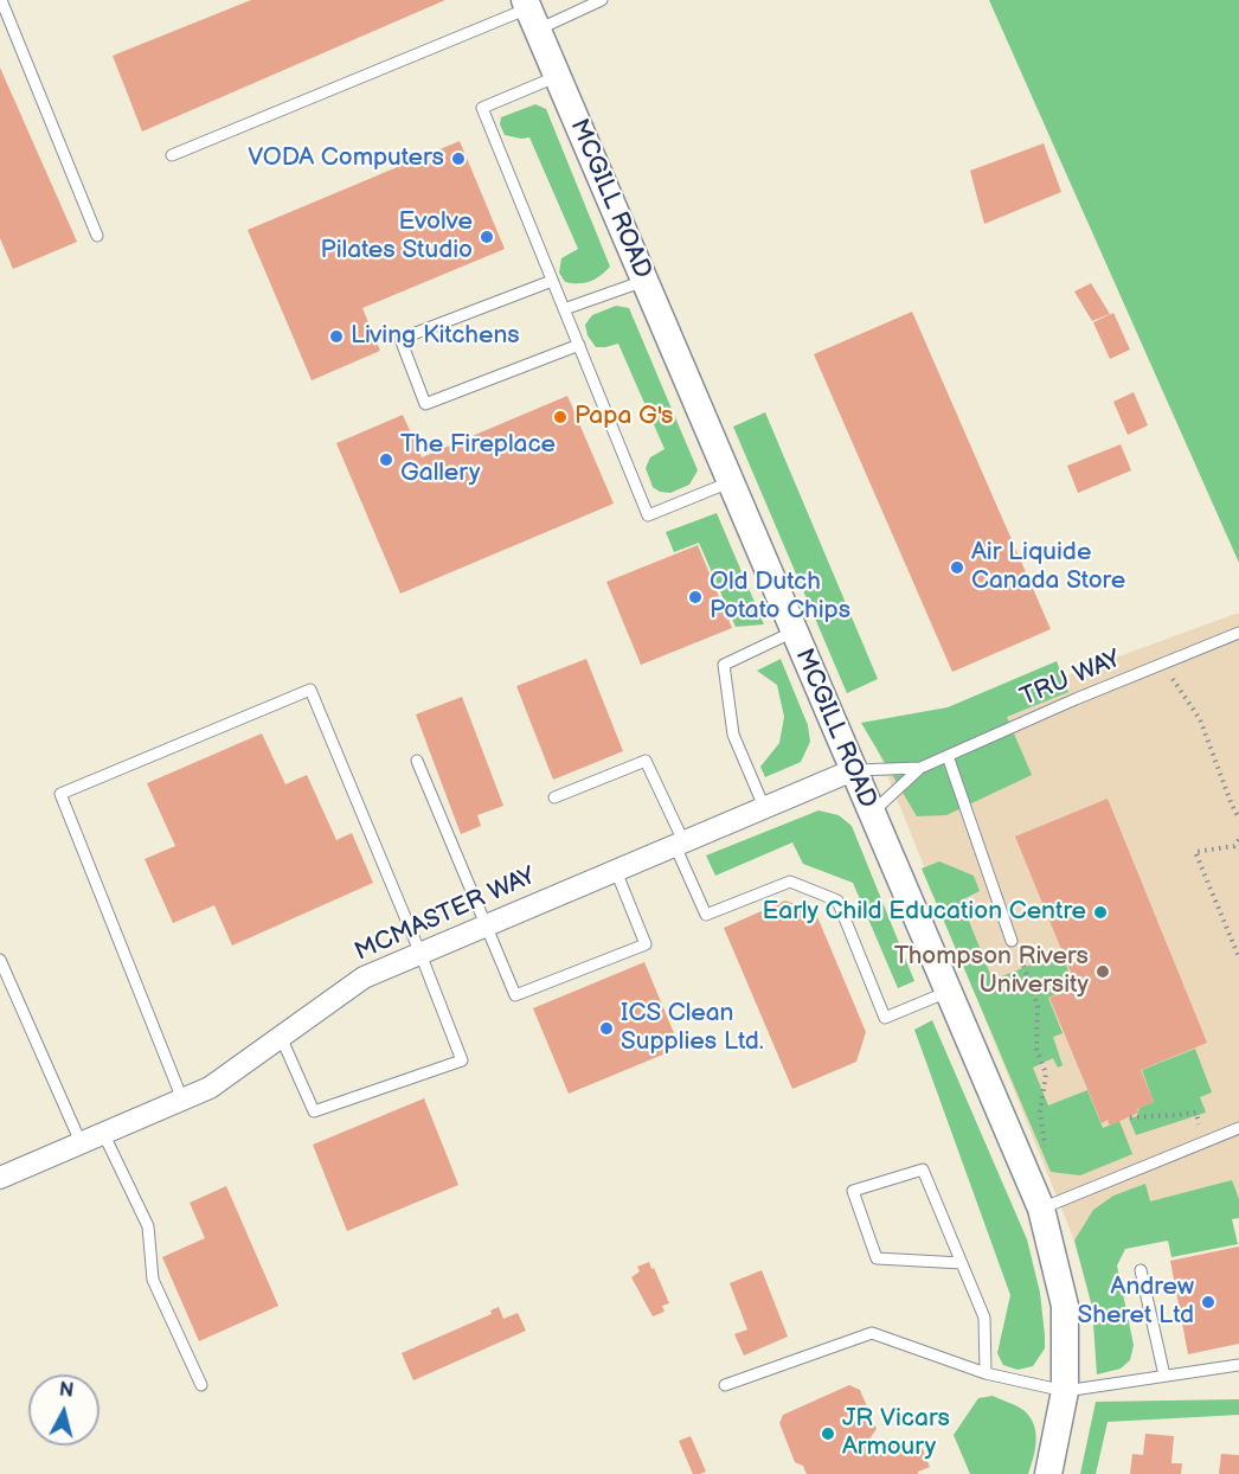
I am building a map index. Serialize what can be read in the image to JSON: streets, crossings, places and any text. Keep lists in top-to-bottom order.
{
  "streets": {
    "street": ["MCGILL ROAD", "MCMASTER WAY"],
    "lane": ["TRU WAY"]
  },
  "crossings": [
    ["MCGILL ROAD", "MCMASTER WAY"]
  ],
  "places": [
    "VODA Computers",
    "Evolve Pilates Studio",
    "Living Kitchens",
    "Papa G's",
    "The Fireplace Gallery",
    "Air Liquide Canada Store",
    "Old Dutch Potato Chips",
    "Early Child Education Centre",
    "Thompson Rivers University",
    "ICS Clean Supplies Ltd.",
    "Andrew Sheret Ltd",
    "JR Vicars Armoury"
  ],
  "north": "top"
}
